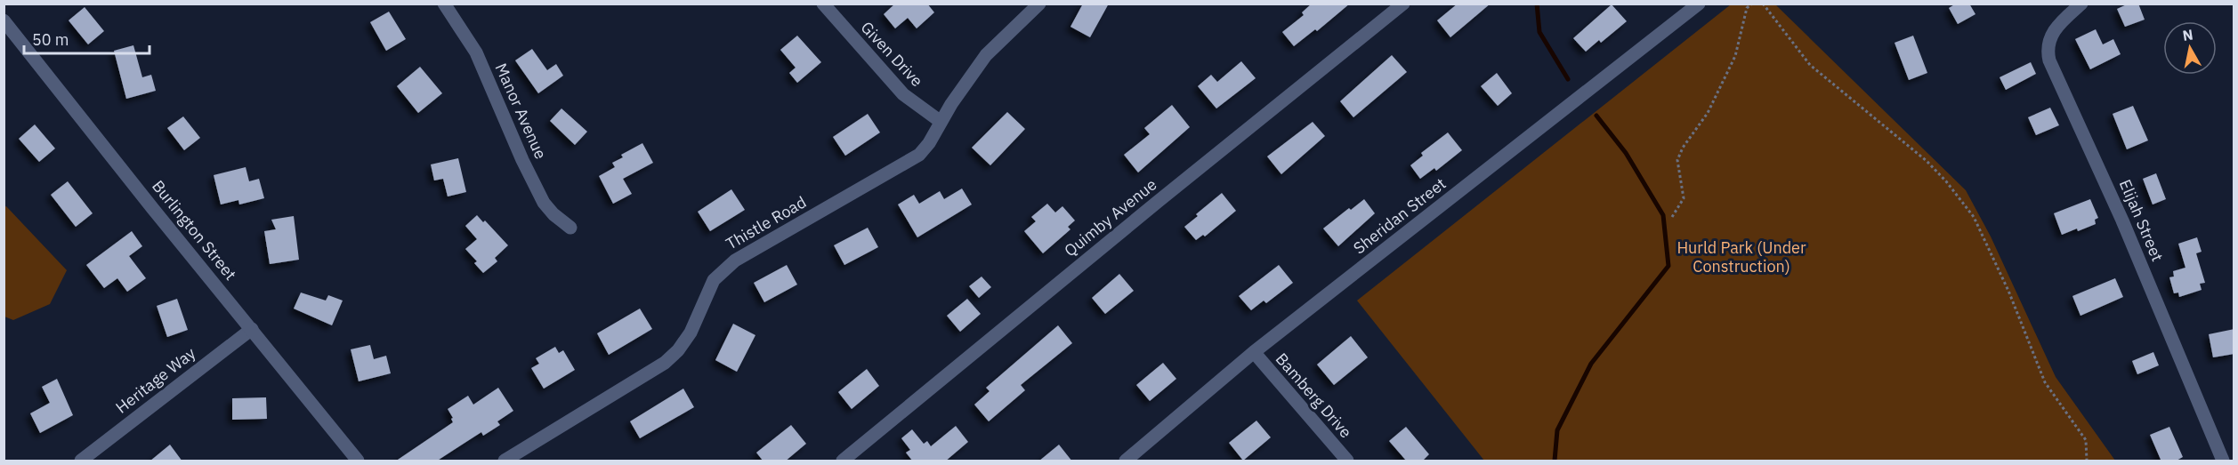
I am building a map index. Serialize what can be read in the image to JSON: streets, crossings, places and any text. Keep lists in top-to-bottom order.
{
  "streets": {
    "street": [
      "Given Drive",
      "Manor Avenue",
      "Sheridan Street",
      "Quimby Avenue",
      "Elijah Street",
      "Thistle Road",
      "Burlington Street",
      "Heritage Way",
      "Bamberg Drive"
    ]
  },
  "crossings": [
    ["Given Drive", "Thistle Road"],
    ["Sheridan Street", "Bamberg Drive"],
    ["Burlington Street", "Heritage Way"]
  ],
  "parks": ["Hurld Park (Under Construction)"],
  "scale_bar": "50 m",
  "north": "top"
}
